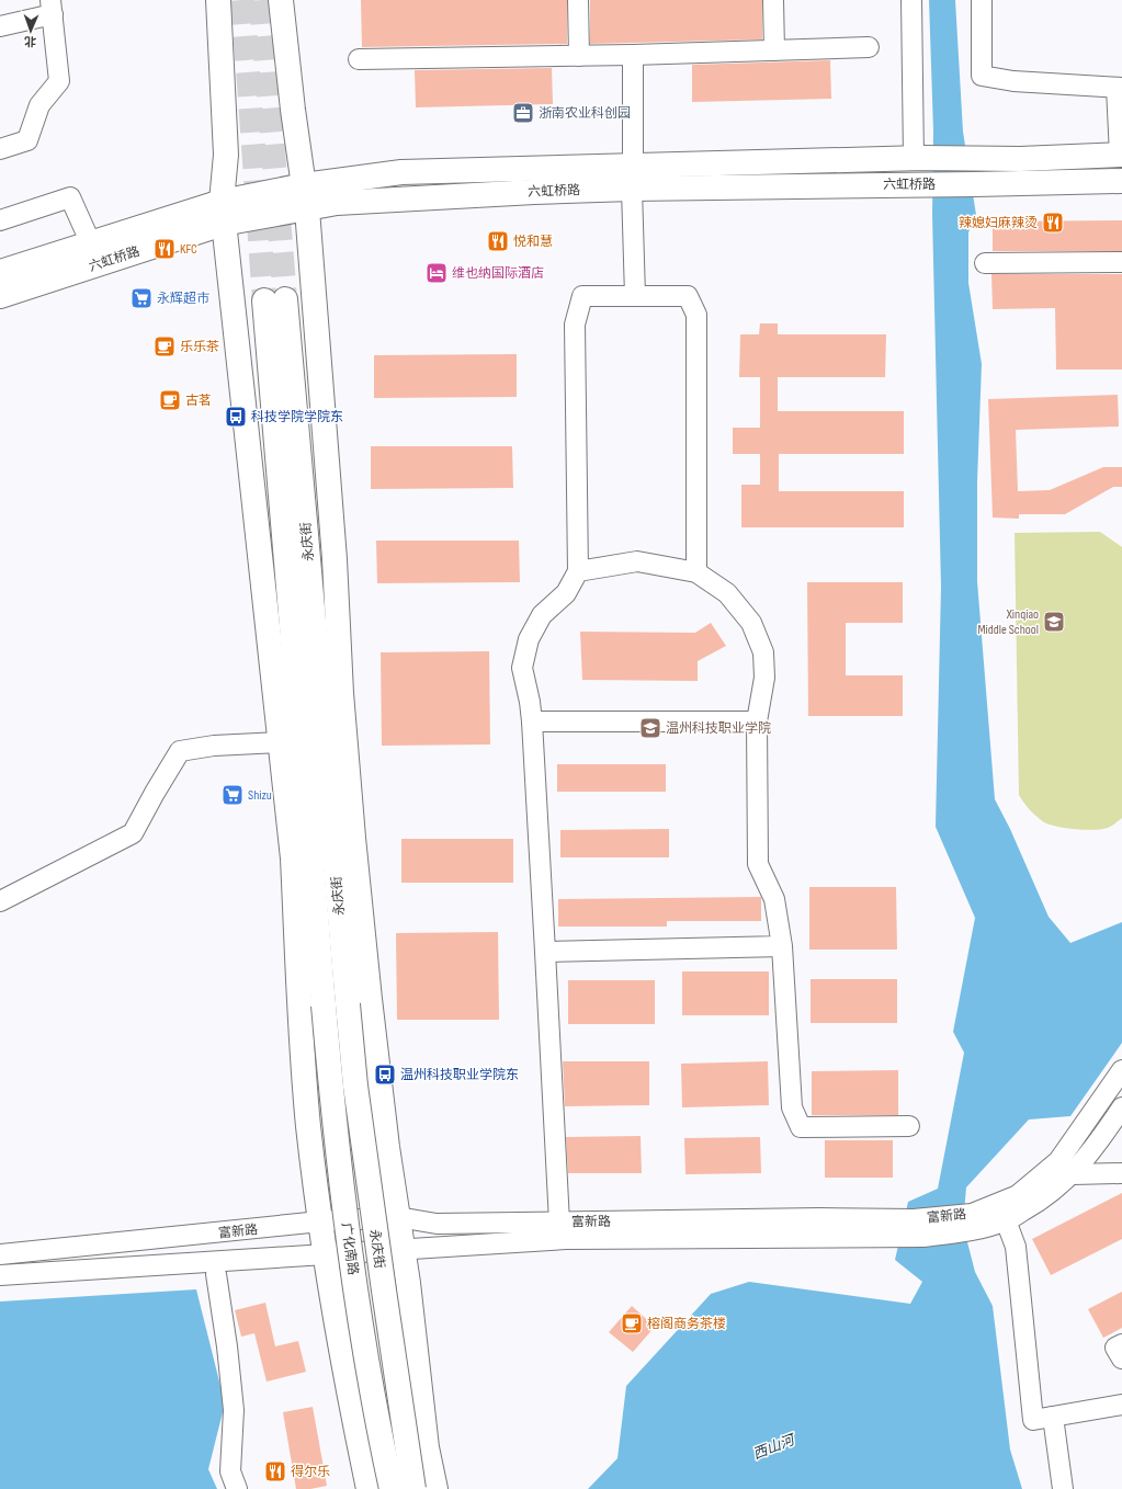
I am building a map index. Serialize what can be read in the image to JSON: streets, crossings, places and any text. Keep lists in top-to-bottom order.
{
  "streets": {
    "main road": ["六虹桥路", "永庆街", "广化南路"],
    "street": ["富新路"]
  },
  "crossings": [
    ["永庆街", "广化南路"]
  ],
  "water": ["西山河"],
  "places": {
    "office": ["浙南农业科创园"],
    "restaurant": [
      "辣媳妇麻辣烫",
      "悦和慧",
      "KFC",
      "得尔乐"
    ],
    "hotel": ["维也纳国际酒店"],
    "supermarket": ["永辉超市", "Shizu"],
    "cafe": ["乐乐茶", "古茗", "榕阁商务茶楼"],
    "bus stop": ["科技学院学院东", "温州科技职业学院东"],
    "school or university": ["Xinqiao Middle School", "温州科技职业学院"]
  },
  "north": "bottom"
}
